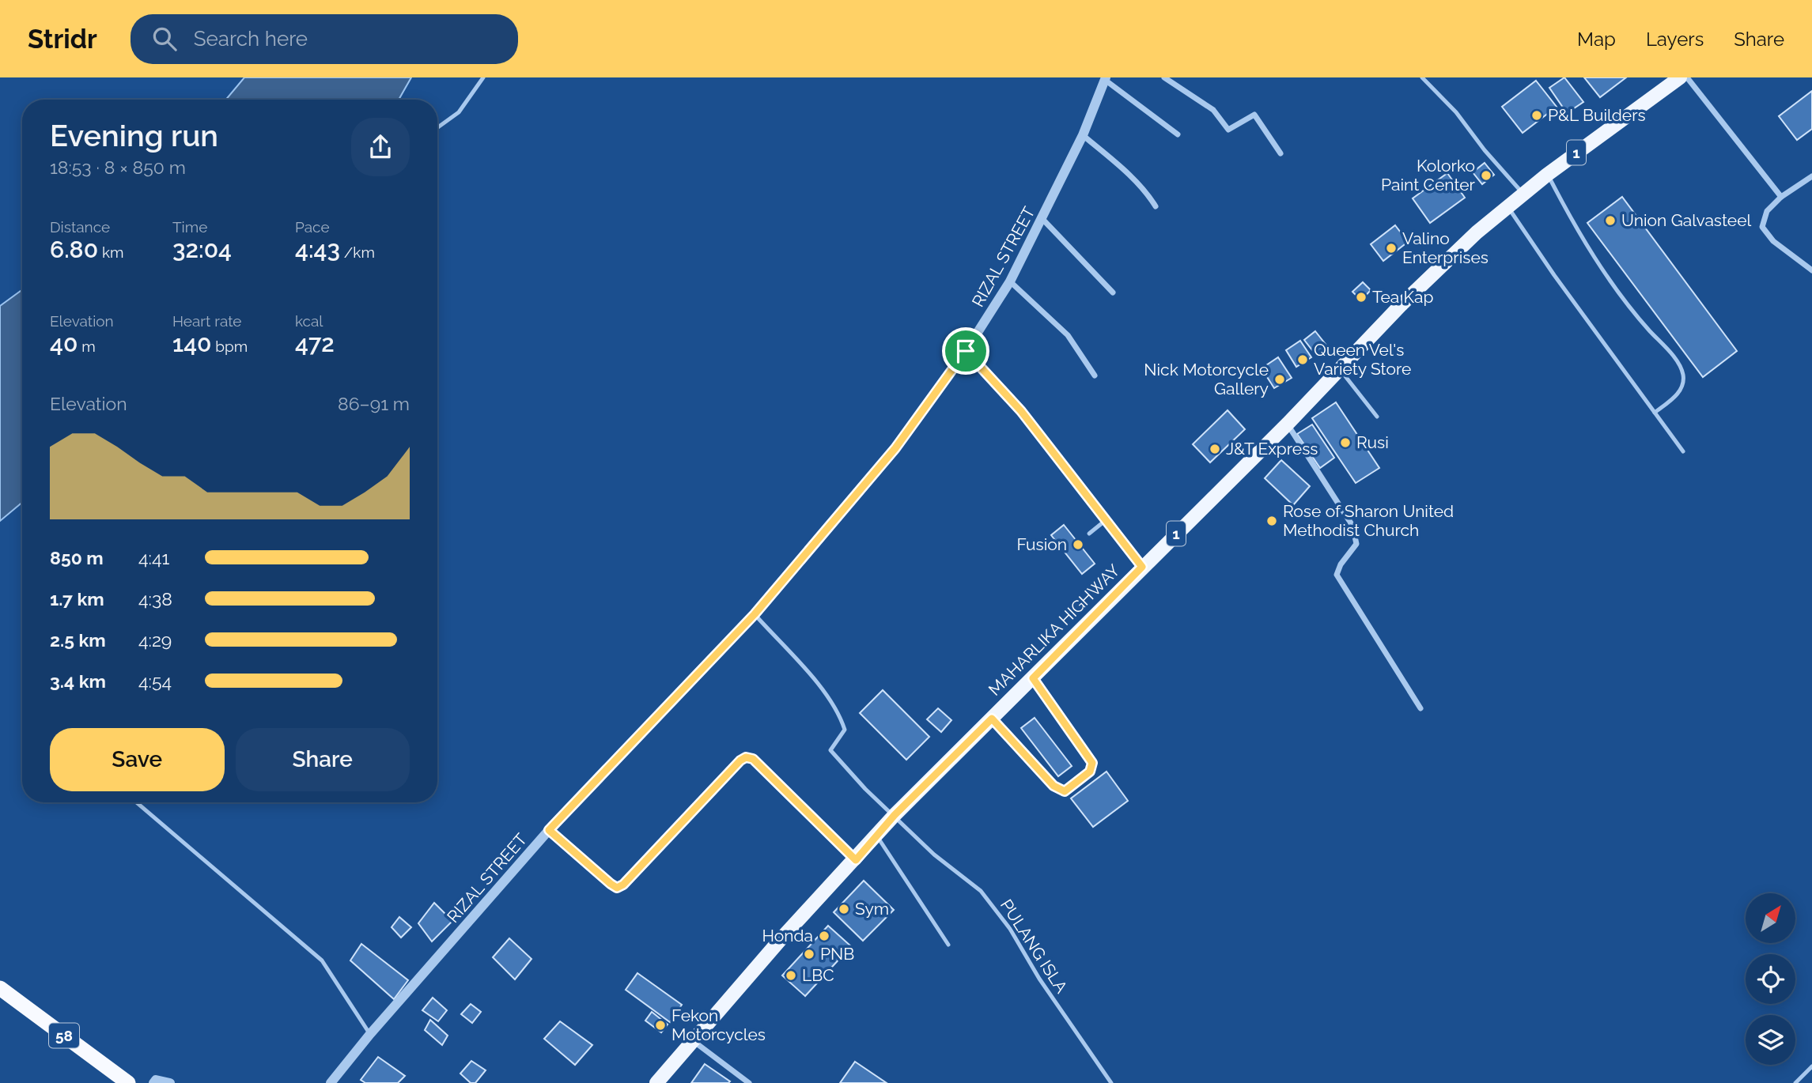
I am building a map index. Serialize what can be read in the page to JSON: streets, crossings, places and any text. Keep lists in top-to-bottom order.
{
  "streets": {
    "highway": ["58"],
    "main road": ["1", "MAHARLIKA HIGHWAY"],
    "street": ["RIZAL STREET"],
    "lane": ["PULANG ISLA"]
  },
  "crossings": [
    ["RIZAL STREET", "PULANG ISLA"],
    ["MAHARLIKA HIGHWAY", "PULANG ISLA"]
  ],
  "places": [
    "P&L Builders",
    "Kolorko Paint Center",
    "Union Galvasteel",
    "Valino Enterprises",
    "Tea Kap",
    "Queen Vel's Variety Store",
    "Nick Motorcycle Gallery",
    "Rusi",
    "J&T Express",
    "Rose of Sharon United Methodist Church",
    "Fusion",
    "Sym",
    "Honda",
    "PNB",
    "LBC",
    "Fekon Motorcycles"
  ],
  "north": "top right",
  "page": {
    "header": "Stridr",
    "search": "Search here",
    "nav": ["Map", "Layers", "Share"],
    "heading": ["Evening run", "18:53 · 8 × 850 m"],
    "stats": [
      ["Distance", "6.80 km"],
      ["Time", "32:04"],
      ["Pace", "4:43 /km"],
      ["Elevation", "40 m"],
      ["Heart rate", "140 bpm"],
      ["kcal", "472"]
    ],
    "chart": ["Elevation", "86–91 m"],
    "list": [
      {
        "name": "850 m",
        "note": "4:41"
      },
      {
        "name": "1.7 km",
        "note": "4:38"
      },
      {
        "name": "2.5 km",
        "note": "4:29"
      },
      {
        "name": "3.4 km",
        "note": "4:54"
      }
    ],
    "buttons": ["Save", "Share"]
  }
}
